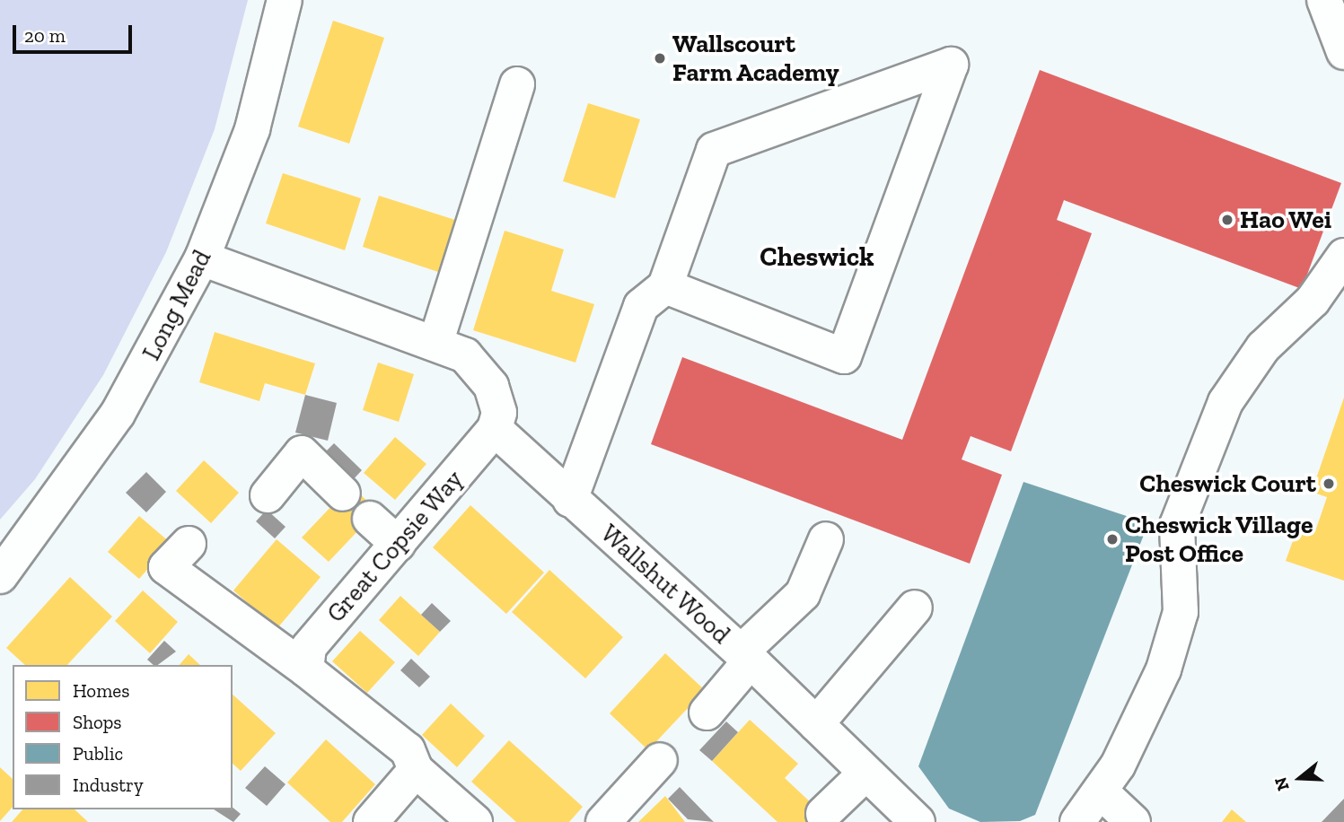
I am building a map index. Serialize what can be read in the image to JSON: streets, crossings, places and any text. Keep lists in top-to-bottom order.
{
  "streets": {
    "street": ["Long Mead", "Great Copsie Way", "Wallshut Wood"]
  },
  "crossings": [
    ["Great Copsie Way", "Wallshut Wood"]
  ],
  "districts": ["Cheswick"],
  "places": [
    "Wallscourt Farm Academy",
    "Hao Wei",
    "Cheswick Court",
    "Cheswick Village Post Office"
  ],
  "legend": [
    "Homes",
    "Shops",
    "Public",
    "Industry"
  ],
  "scale_bar": "20 m",
  "north": "left"
}
